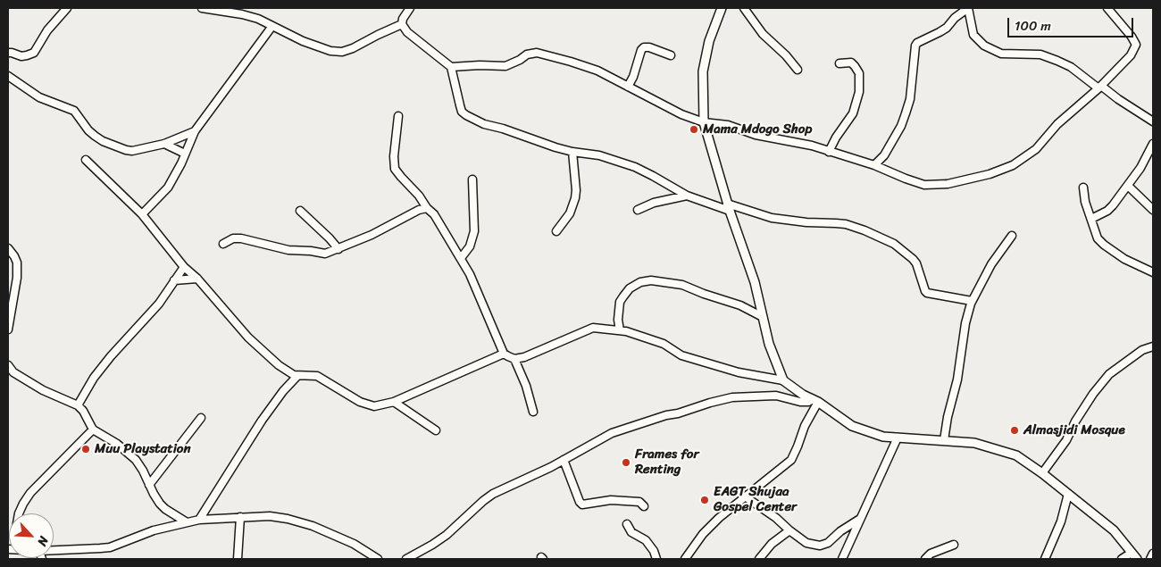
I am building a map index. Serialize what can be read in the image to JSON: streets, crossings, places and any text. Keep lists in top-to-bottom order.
{
  "places": [
    "Mama Mdogo Shop",
    "Almasjidi Mosque",
    "Muu Playstation",
    "Frames for Renting",
    "EAGT Shujaa Gospel Center"
  ],
  "scale_bar": "100 m",
  "north": "bottom right"
}
